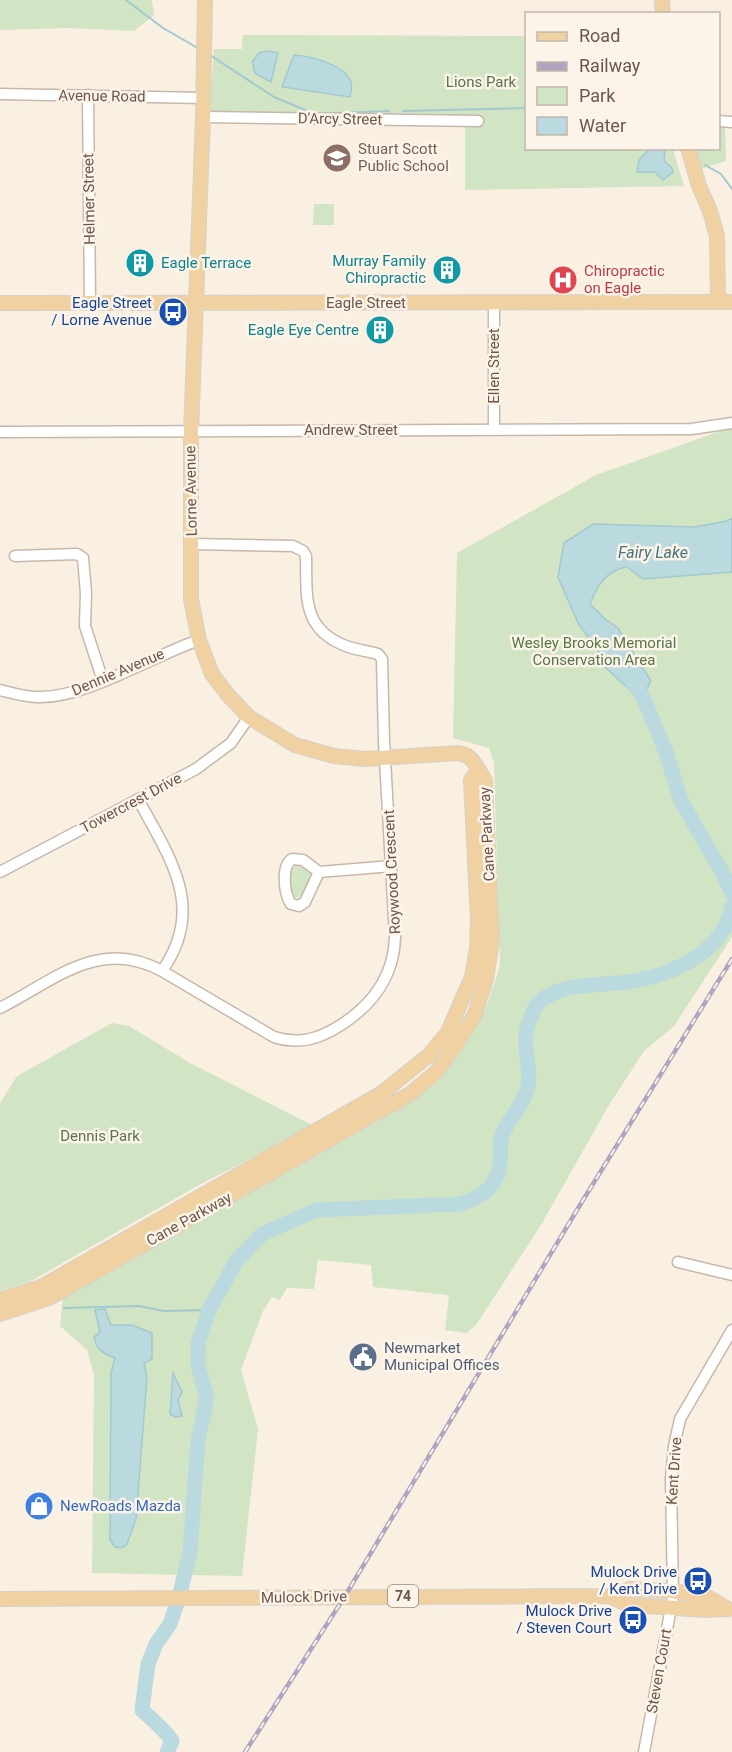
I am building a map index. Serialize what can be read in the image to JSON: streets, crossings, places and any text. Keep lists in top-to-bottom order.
{
  "streets": {
    "main road": [
      "Eagle Street",
      "Lorne Avenue",
      "Cane Parkway",
      "74",
      "Mulock Drive"
    ],
    "street": [
      "Avenue Road",
      "D'Arcy Street",
      "Helmer Street",
      "Ellen Street",
      "Andrew Street",
      "Dennie Avenue",
      "Towercrest Drive",
      "Roywood Crescent",
      "Kent Drive",
      "Steven Court"
    ]
  },
  "crossings": [
    ["Avenue Road", "Helmer Street"],
    ["Avenue Road", "Lorne Avenue"],
    ["D'Arcy Street", "Lorne Avenue"],
    ["Helmer Street", "Eagle Street"],
    ["Eagle Street", "Ellen Street"],
    ["Eagle Street", "Lorne Avenue"],
    ["Ellen Street", "Andrew Street"],
    ["Andrew Street", "Lorne Avenue"],
    ["Lorne Avenue", "Dennie Avenue"],
    ["Lorne Avenue", "Towercrest Drive"],
    ["Lorne Avenue", "Cane Parkway"],
    ["Lorne Avenue", "Roywood Crescent"],
    ["Kent Drive", "Mulock Drive"],
    ["Kent Drive", "Steven Court"],
    ["Mulock Drive", "Steven Court"]
  ],
  "water": ["Fairy Lake"],
  "parks": ["Lions Park", "Wesley Brooks Memorial Conservation Area", "Dennis Park"],
  "places": {
    "school or university": ["Stuart Scott Public School"],
    "building": ["Eagle Terrace", "Murray Family Chiropractic", "Eagle Eye Centre"],
    "hospital": ["Chiropractic on Eagle"],
    "bus stop": ["Eagle Street / Lorne Avenue", "Mulock Drive / Kent Drive", "Mulock Drive / Steven Court"],
    "public building": ["Newmarket Municipal Offices"],
    "shop": ["NewRoads Mazda"]
  },
  "legend": [
    "Road",
    "Railway",
    "Park",
    "Water"
  ]
}
